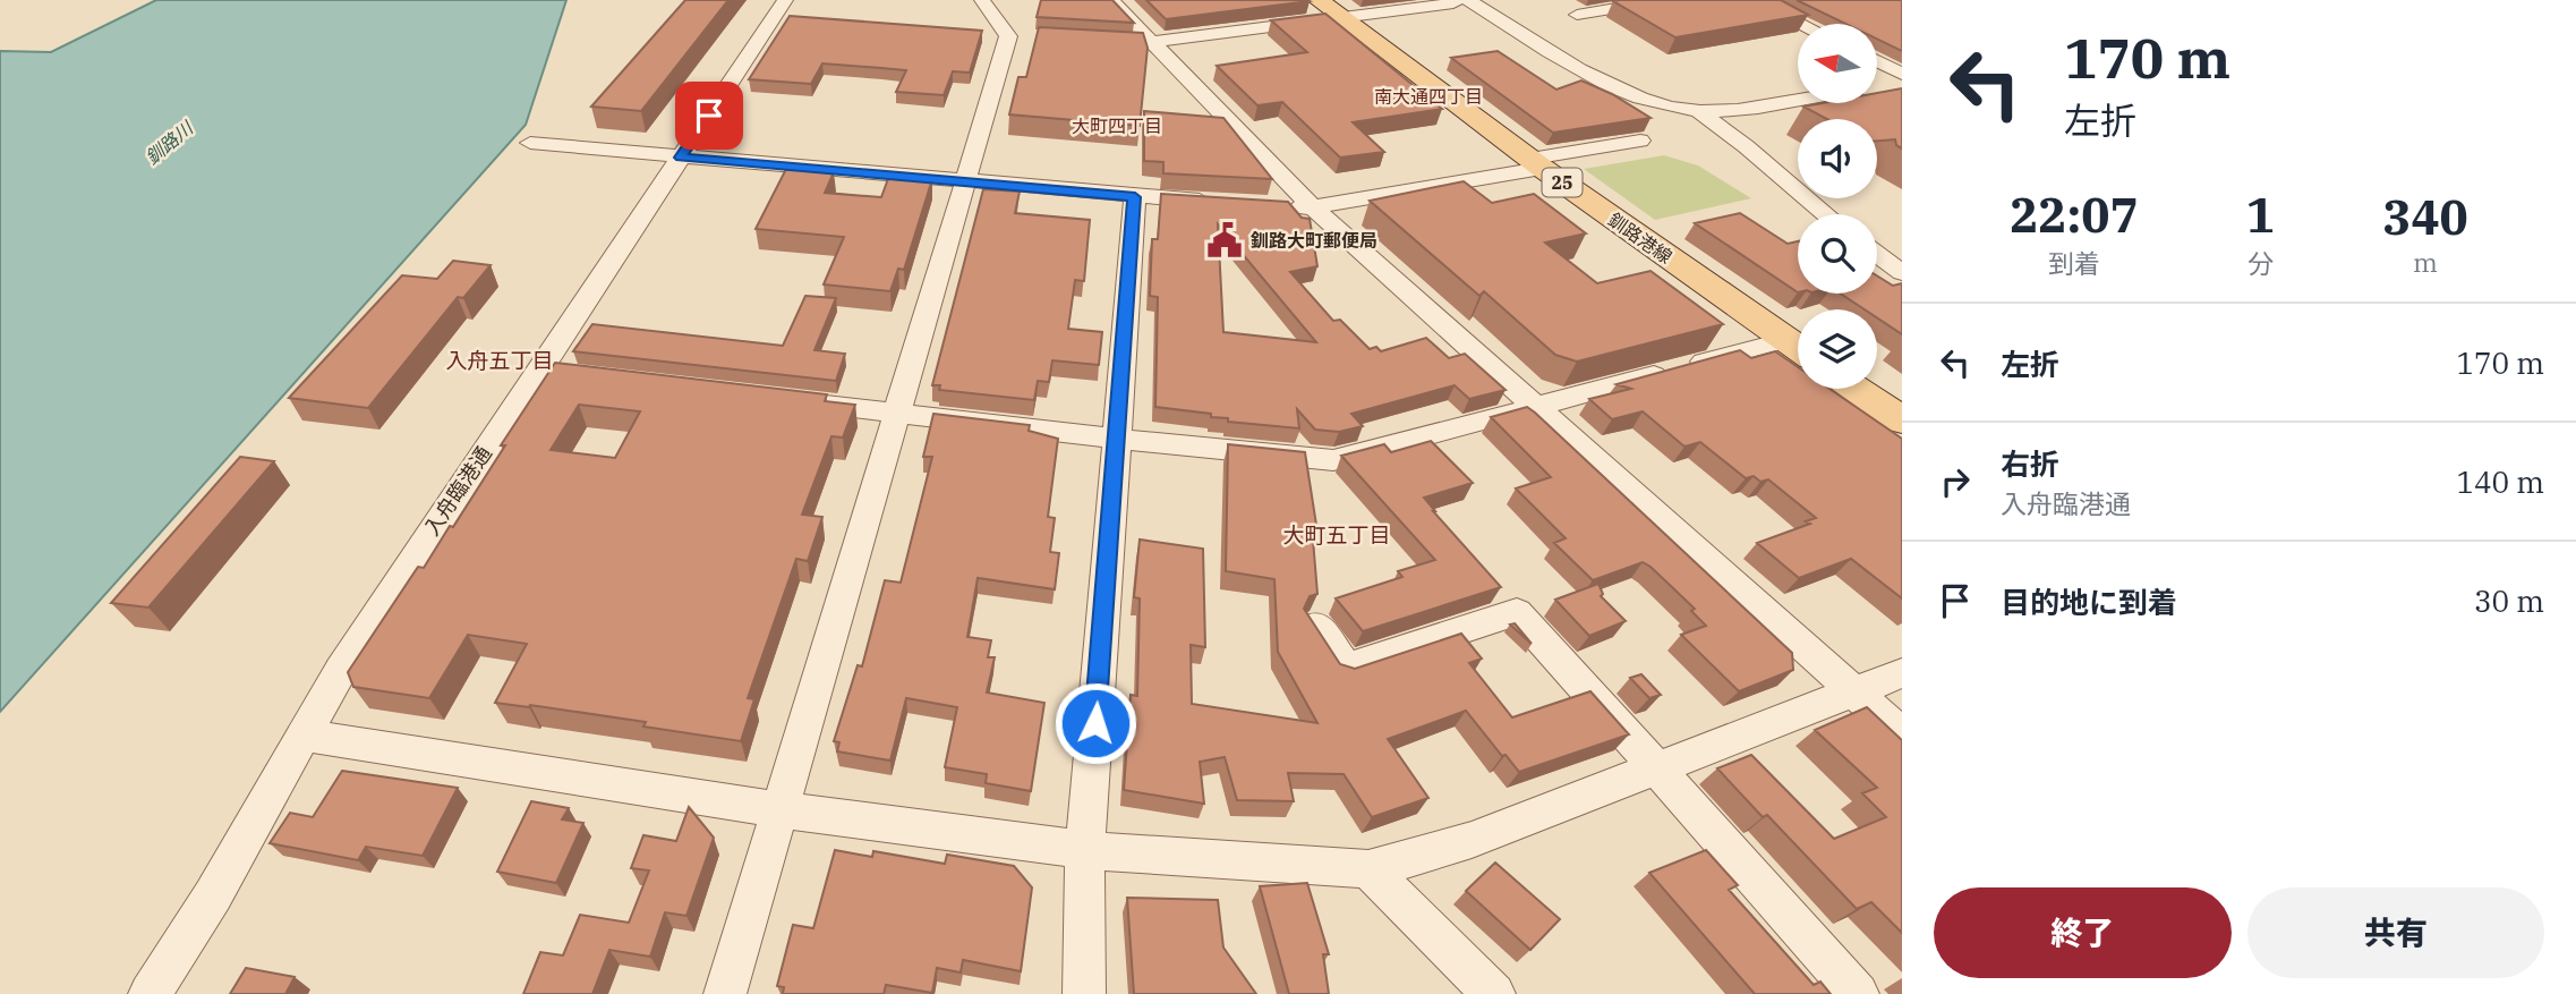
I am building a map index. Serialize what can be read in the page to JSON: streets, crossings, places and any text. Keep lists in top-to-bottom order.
{
  "streets": {
    "main road": ["25", "釧路港線"],
    "street": ["入舟臨港通"]
  },
  "districts": [
    "南大通四丁目",
    "大町四丁目",
    "入舟五丁目",
    "大町五丁目"
  ],
  "water": ["釧路川"],
  "places": {
    "public building": ["釧路大町郵便局"]
  },
  "north": "left",
  "page": {
    "turn": ["170 m", "左折"],
    "eta": [
      "22:07",
      "到着",
      "1",
      "分",
      "340",
      "m"
    ],
    "list": [
      {
        "name": "左折",
        "value": "170 m"
      },
      {
        "name": "右折",
        "note": "入舟臨港通",
        "value": "140 m"
      },
      {
        "name": "目的地に到着",
        "value": "30 m"
      }
    ],
    "buttons": ["終了", "共有"]
  }
}
